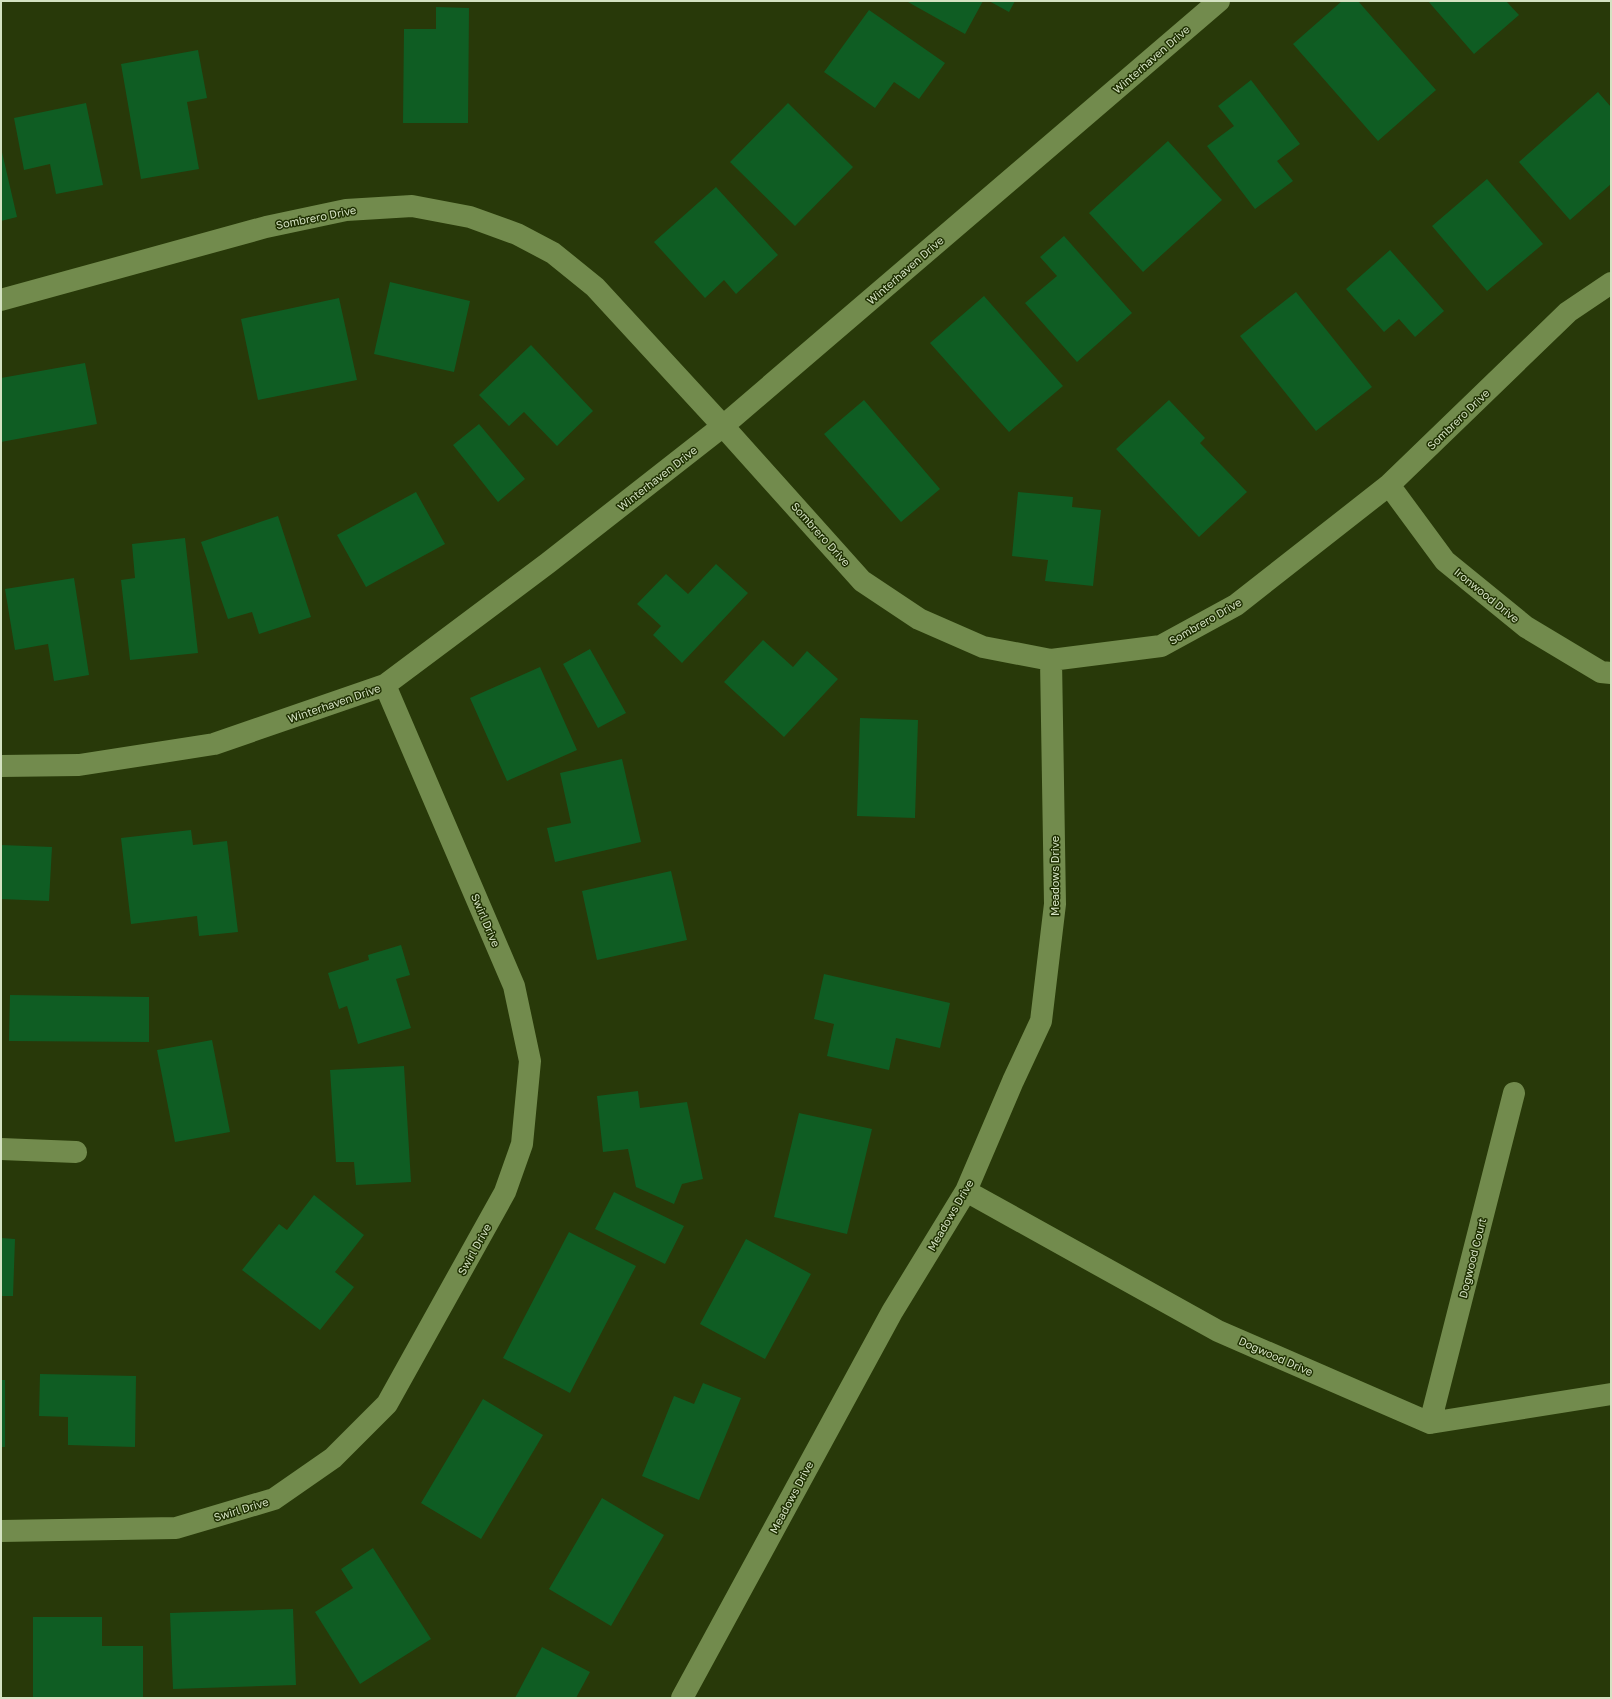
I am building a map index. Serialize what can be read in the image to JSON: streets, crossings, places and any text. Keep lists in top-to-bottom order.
{
  "streets": {
    "street": [
      "Winterhaven Drive",
      "Sombrero Drive",
      "Ironwood Drive",
      "Meadows Drive",
      "Swirl Drive",
      "Dogwood Court",
      "Dogwood Drive"
    ]
  },
  "crossings": [
    ["Winterhaven Drive", "Sombrero Drive"],
    ["Winterhaven Drive", "Swirl Drive"],
    ["Sombrero Drive", "Ironwood Drive"],
    ["Sombrero Drive", "Meadows Drive"],
    ["Meadows Drive", "Dogwood Drive"],
    ["Dogwood Court", "Dogwood Drive"]
  ]
}
